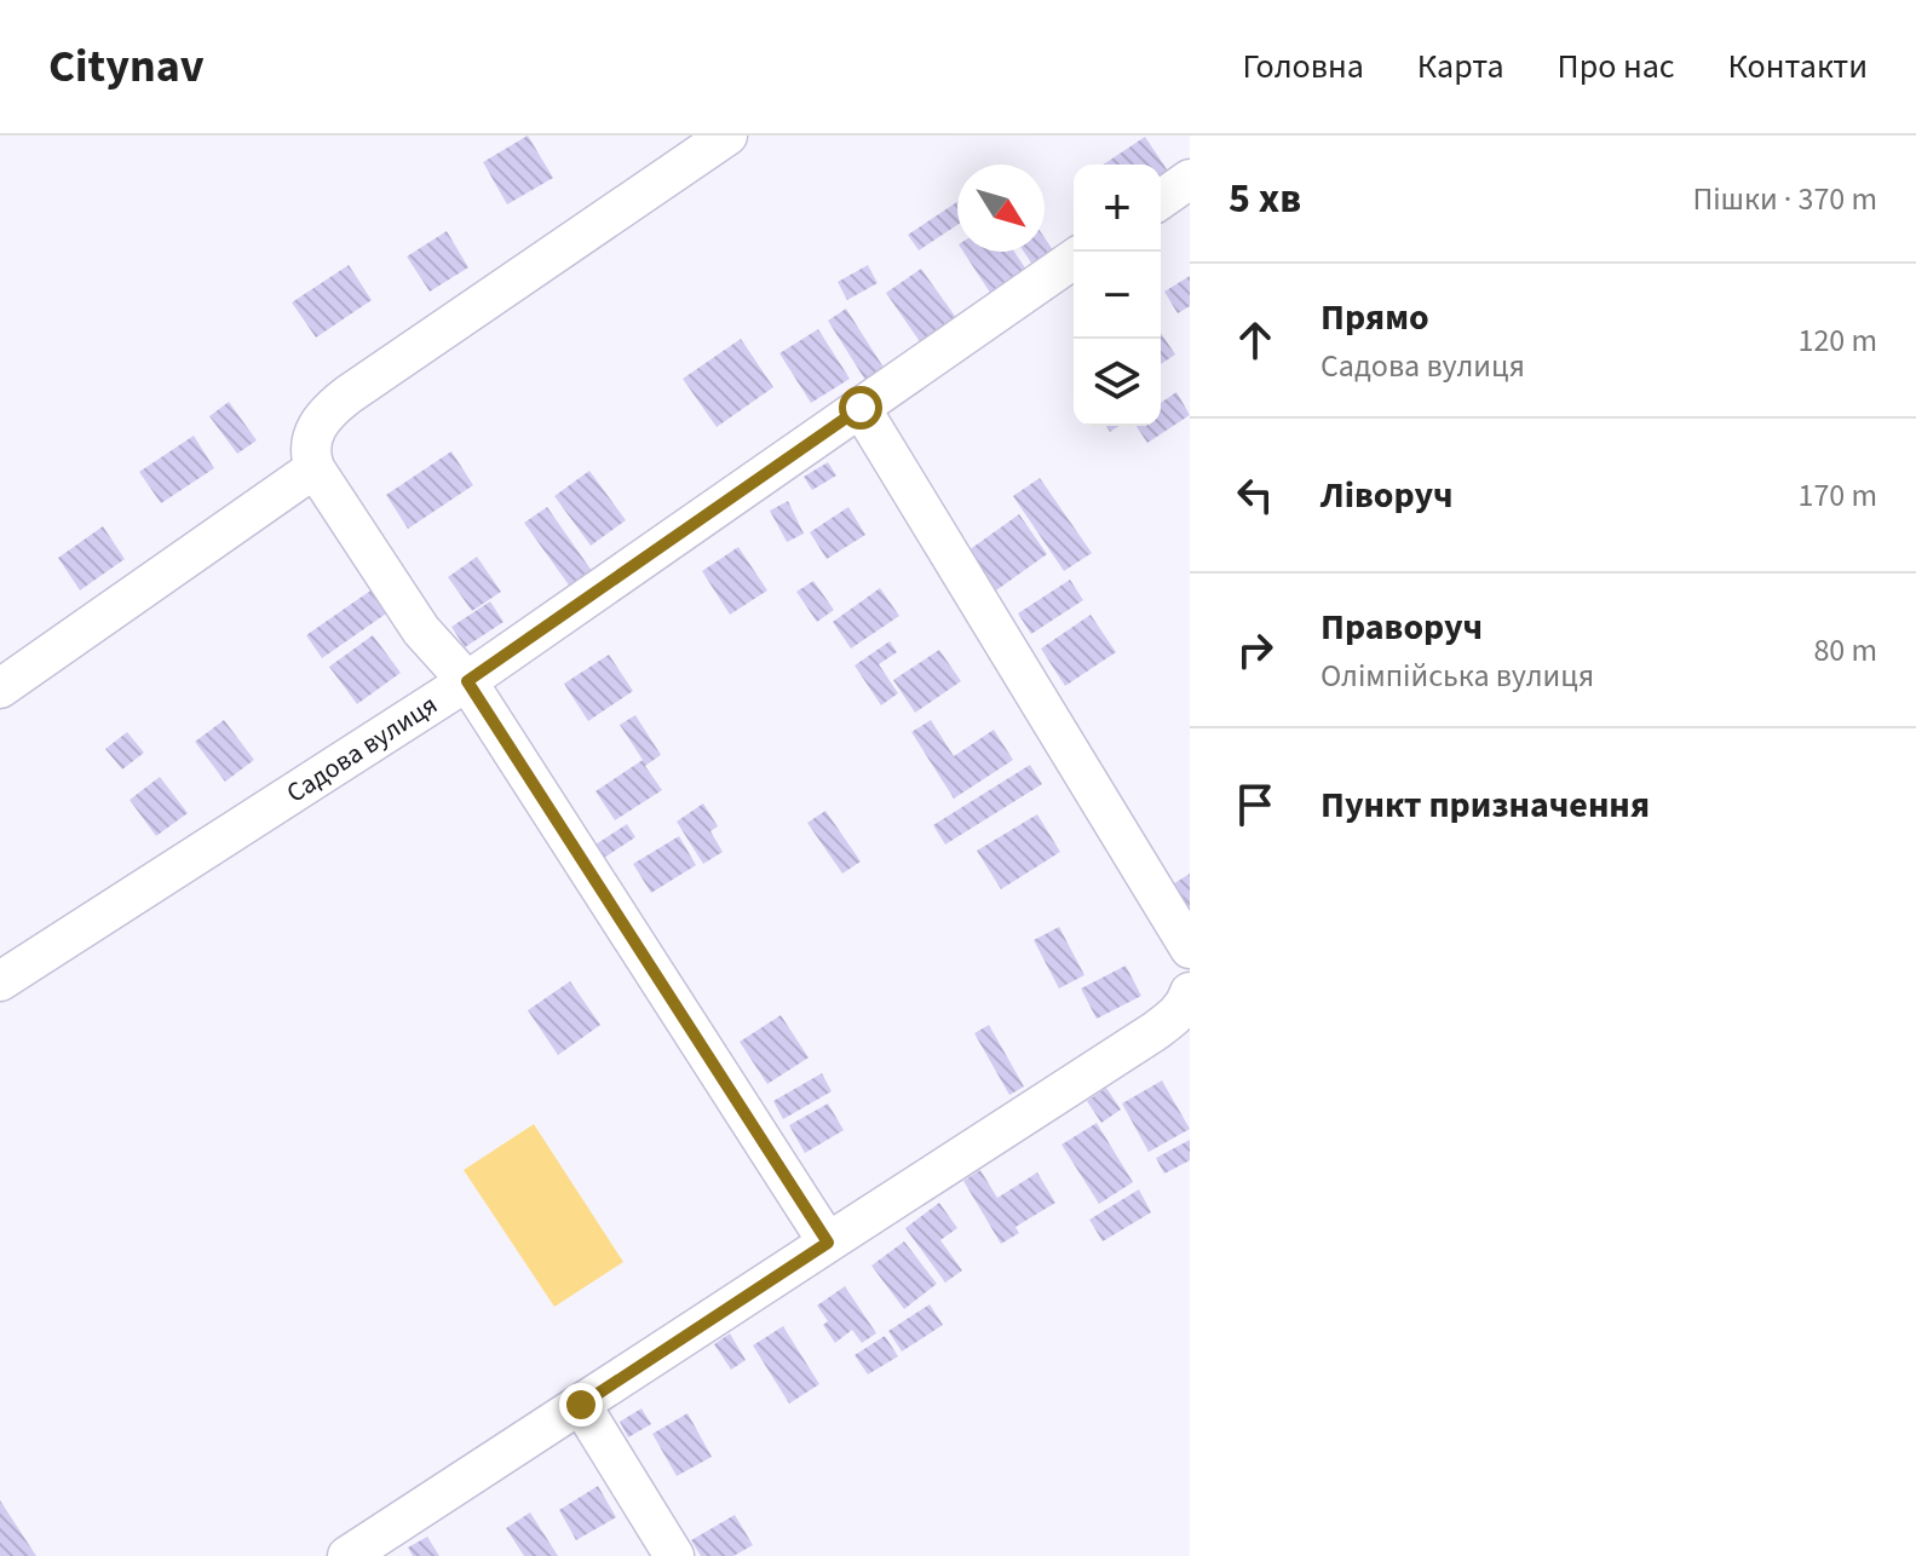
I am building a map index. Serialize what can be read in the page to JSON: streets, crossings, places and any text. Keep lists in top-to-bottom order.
{
  "streets": {
    "street": ["Садова вулиця"]
  },
  "north": "bottom right",
  "page": {
    "header": "Citynav",
    "nav": [
      "Головна",
      "Карта",
      "Про нас",
      "Контакти"
    ],
    "heading": ["5 хв", "Пішки · 370 m"],
    "map_buttons": ["+", "−"],
    "list": [
      ["Прямо", "Садова вулиця", "120 m"],
      ["Ліворуч", "170 m"],
      ["Праворуч", "Олімпійська вулиця", "80 m"],
      "Пункт призначення"
    ]
  }
}
